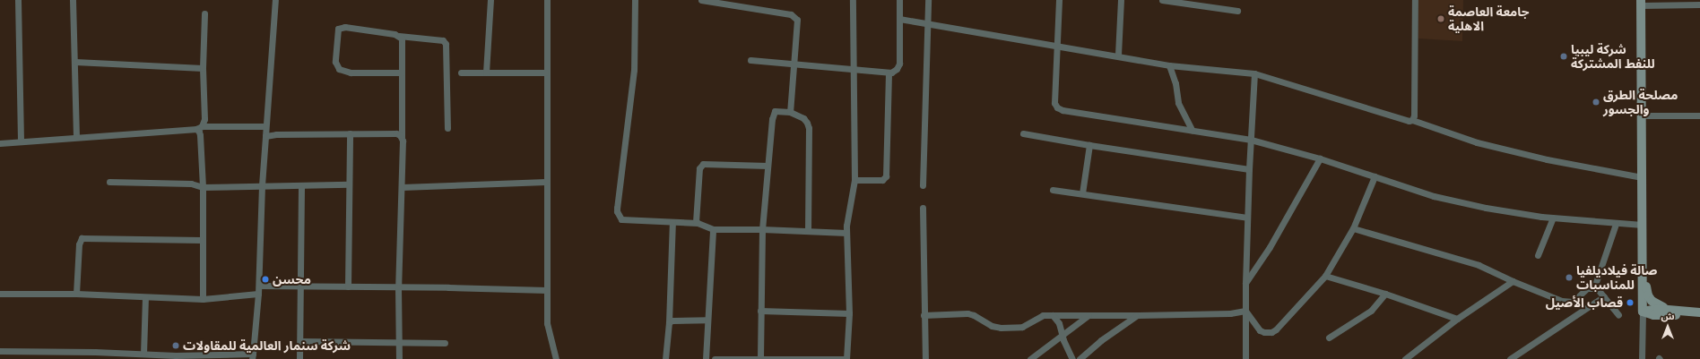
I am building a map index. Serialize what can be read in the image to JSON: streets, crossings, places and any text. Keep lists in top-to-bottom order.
{
  "places": [
    "جامعة العاصمة الاهلية",
    "شركة ليبيا للنفط المشتركة",
    "مصلحة الطرق والجسور",
    "صالة فيلاديلفيا للمناسبات",
    "محسن",
    "قصاب الأصيل",
    "شركة سنمار العالمية للمقاولات"
  ],
  "north": "top"
}
